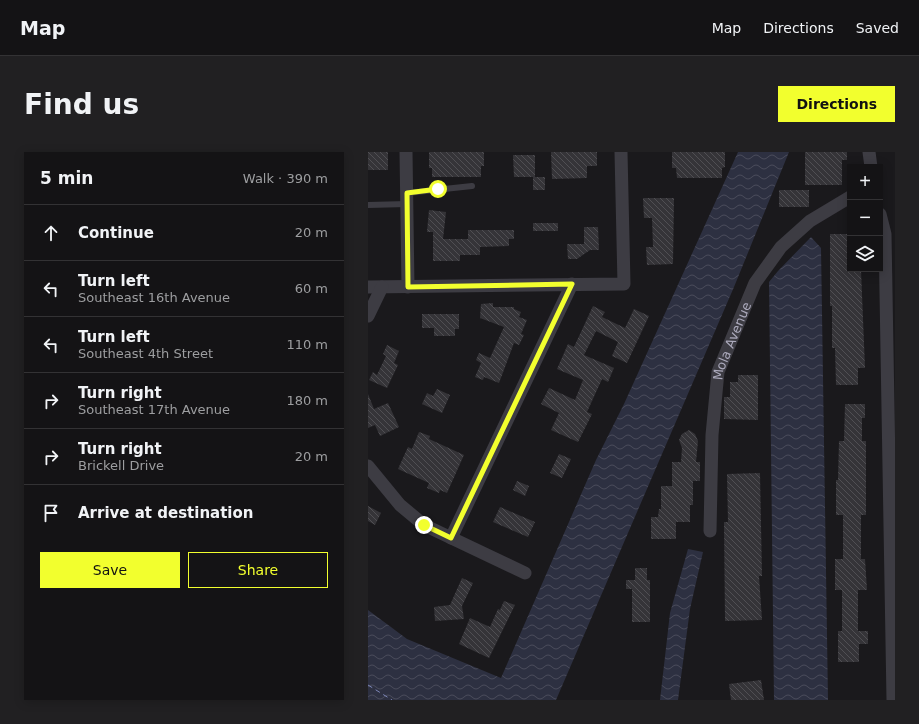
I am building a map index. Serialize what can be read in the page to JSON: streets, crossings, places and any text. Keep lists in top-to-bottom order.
{
  "streets": {
    "street": ["Mola Avenue"]
  },
  "page": {
    "header": "Map",
    "nav": ["Map", "Directions", "Saved"],
    "buttons": [
      "Directions",
      ["Save", "Share"]
    ],
    "title": "Find us",
    "heading": ["5 min", "Walk · 390 m"],
    "map_buttons": ["+", "−"],
    "list": [
      ["Continue", "20 m"],
      ["Turn left", "Southeast 16th Avenue", "60 m"],
      ["Turn left", "Southeast 4th Street", "110 m"],
      ["Turn right", "Southeast 17th Avenue", "180 m"],
      ["Turn right", "Brickell Drive", "20 m"],
      "Arrive at destination"
    ]
  }
}
